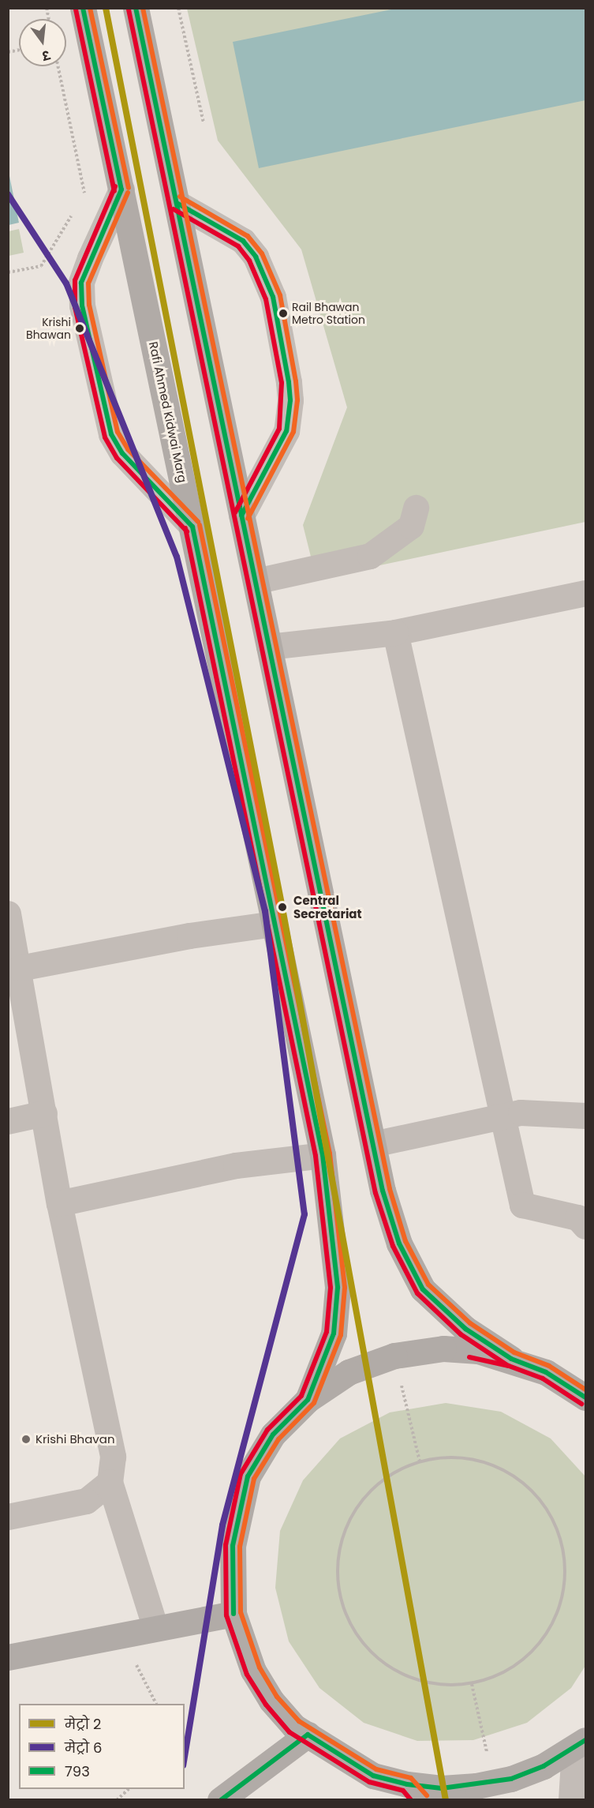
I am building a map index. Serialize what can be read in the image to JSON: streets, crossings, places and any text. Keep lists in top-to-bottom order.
{
  "streets": {
    "main road": ["Rafi Ahmed Kidwai Marg"]
  },
  "places": [
    "Rail Bhawan Metro Station",
    "Krishi Bhawan",
    "Central Secretariat",
    "Krishi Bhavan"
  ],
  "lines": ["metro line 2", "transit line 793", "metro line 6"],
  "legend": ["मेट्रो 2", "मेट्रो 6", "793"],
  "north": "bottom"
}
